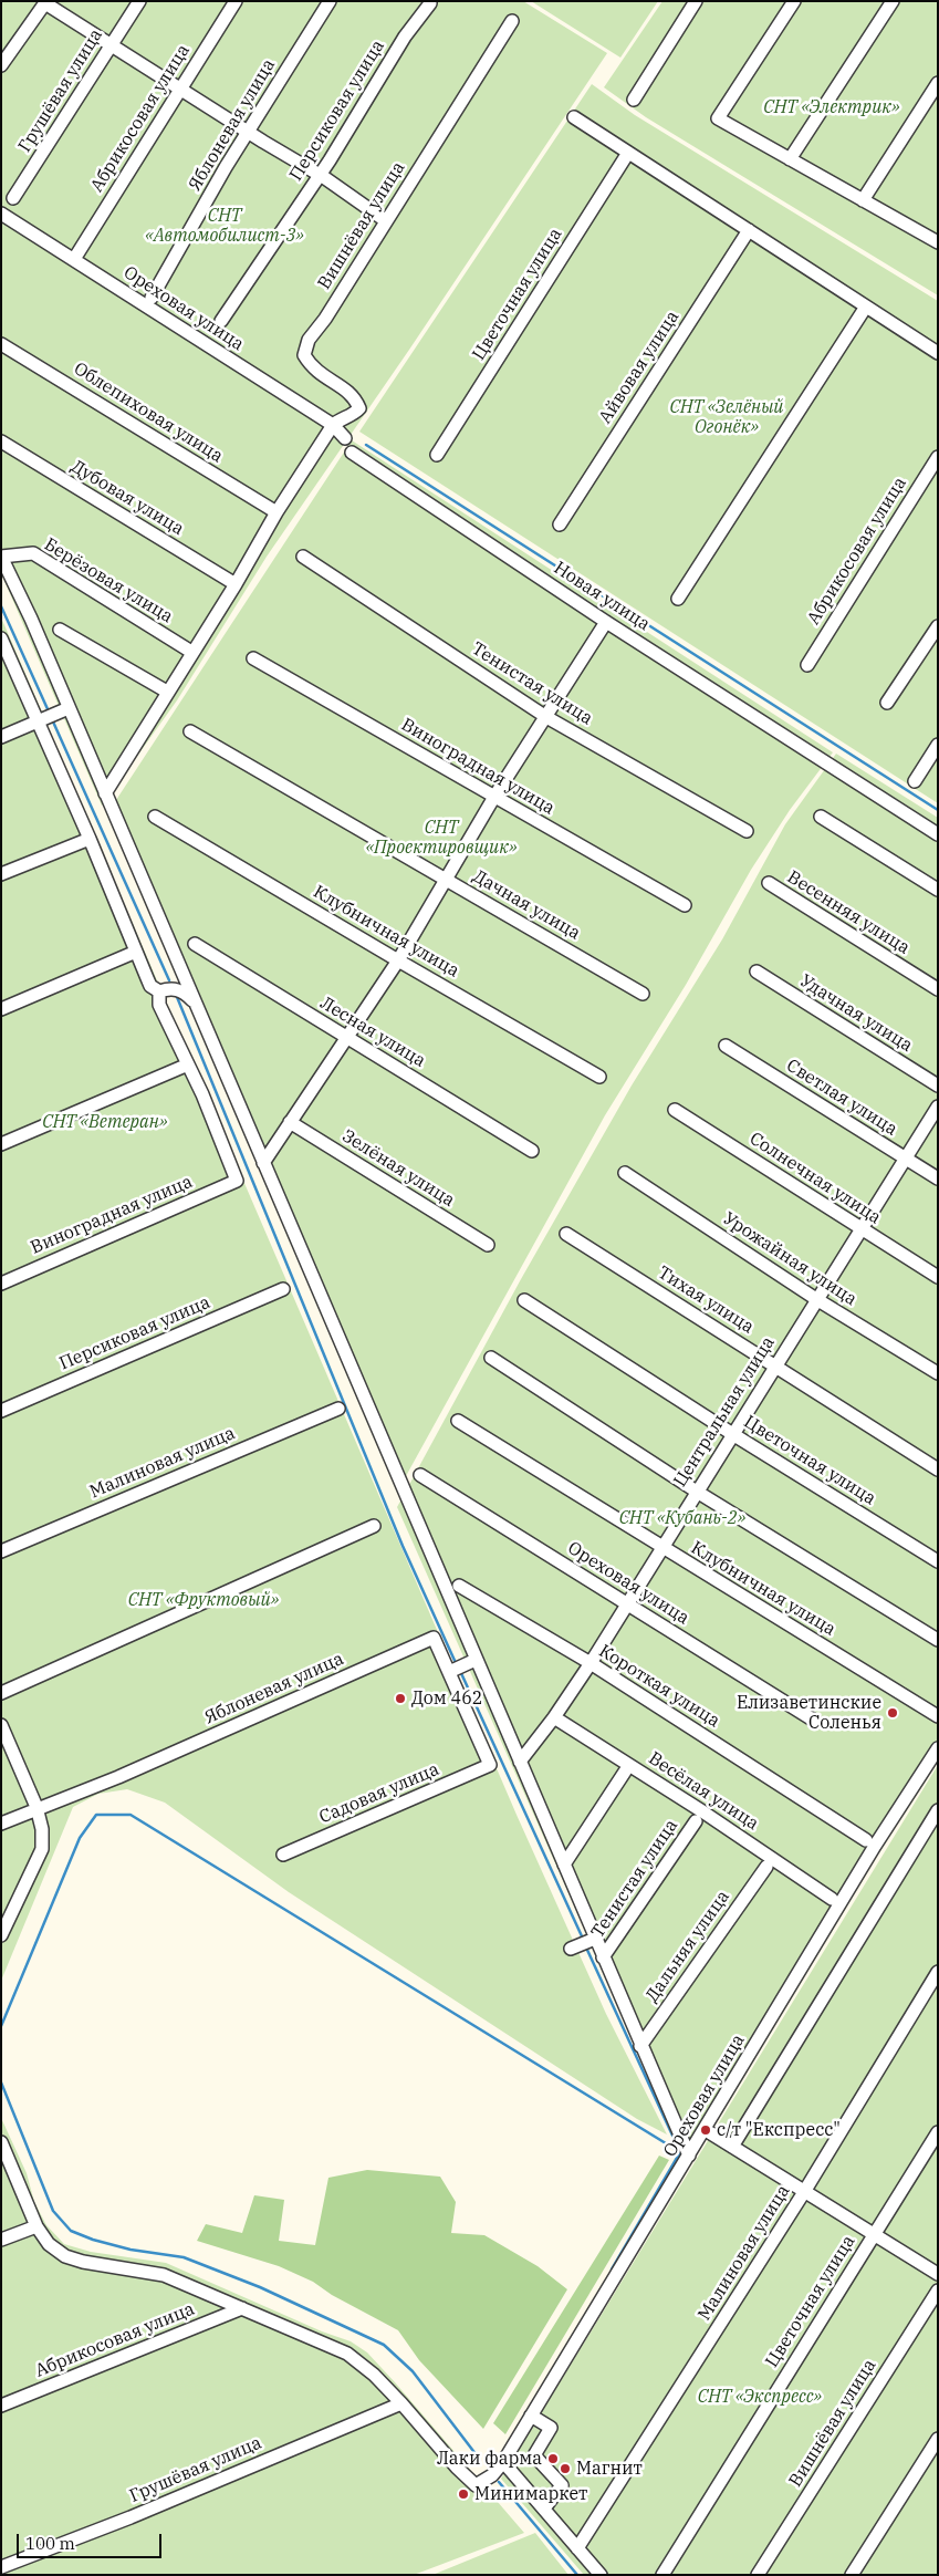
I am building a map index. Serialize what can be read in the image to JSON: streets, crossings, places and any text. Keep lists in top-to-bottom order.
{
  "streets": {
    "street": [
      "Грушёвая улица",
      "Персиковая улица",
      "Абрикосовая улица",
      "Яблоневая улица",
      "Вишнёвая улица",
      "Цветочная улица",
      "Ореховая улица",
      "Айвовая улица",
      "Облепиховая улица",
      "Дубовая улица",
      "Берёзовая улица",
      "Новая улица",
      "Тенистая улица",
      "Виноградная улица",
      "Дачная улица",
      "Весенняя улица",
      "Клубничная улица",
      "Удачная улица",
      "Лесная улица",
      "Светлая улица",
      "Зелёная улица",
      "Солнечная улица",
      "Урожайная улица",
      "Тихая улица",
      "Центральная улица",
      "Малиновая улица",
      "Короткая улица",
      "Весёлая улица",
      "Садовая улица",
      "Дальняя улица"
    ]
  },
  "crossings": [
    ["Грушёвая улица", "Ореховая улица"],
    ["Яблоневая улица", "Садовая улица"],
    ["Вишнёвая улица", "Ореховая улица"],
    ["Цветочная улица", "Центральная улица"],
    ["Ореховая улица", "Центральная улица"],
    ["Клубничная улица", "Центральная улица"],
    ["Светлая улица", "Центральная улица"],
    ["Солнечная улица", "Центральная улица"],
    ["Урожайная улица", "Центральная улица"],
    ["Тихая улица", "Центральная улица"],
    ["Центральная улица", "Короткая улица"],
    ["Центральная улица", "Весёлая улица"]
  ],
  "parks": [
    "СНТ «Электрик»",
    "СНТ «Автомобилист-3»",
    "СНТ «Зелёный Огонёк»",
    "СНТ «Проектировщик»",
    "СНТ «Ветеран»",
    "СНТ «Кубань-2»",
    "СНТ «Фруктовый»",
    "СНТ «Экспресс»"
  ],
  "places": [
    "Дом 462",
    "Елизаветинские Соленья",
    "с/т \"Експресс\"",
    "Лаки фарма",
    "Магнит",
    "Минимаркет"
  ],
  "scale_bar": "100 m"
}
